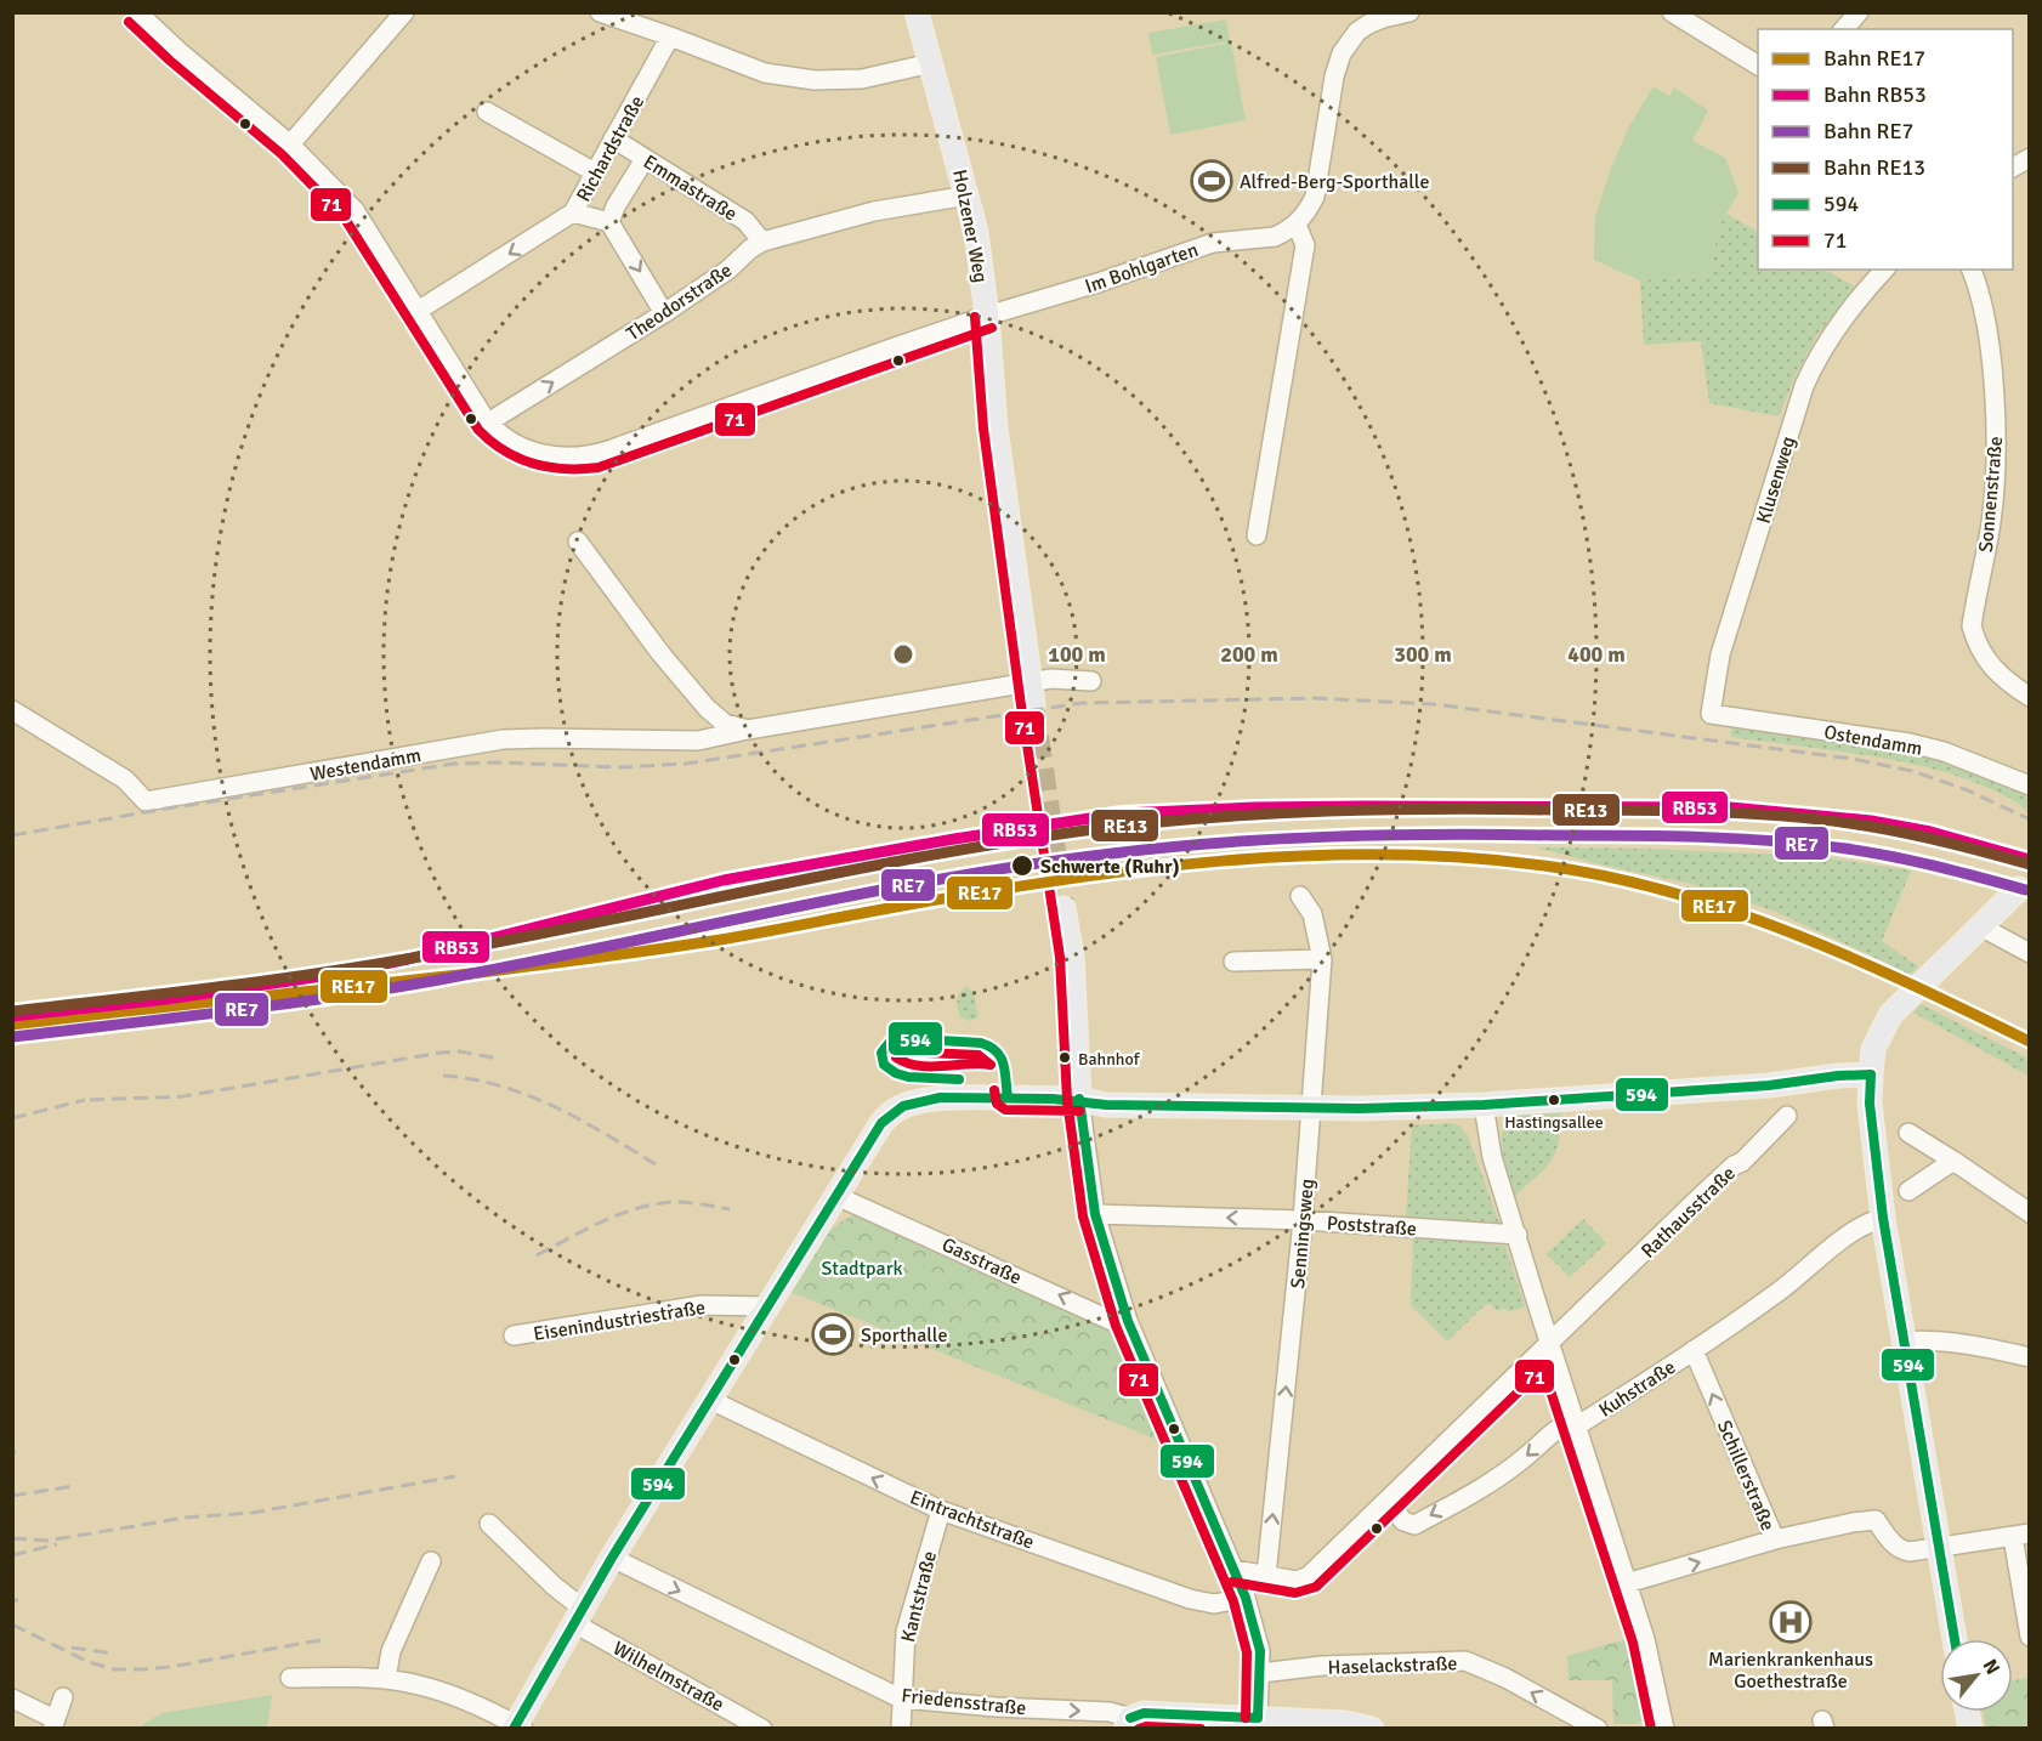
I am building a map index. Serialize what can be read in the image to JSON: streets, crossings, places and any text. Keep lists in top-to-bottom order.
{
  "streets": {
    "main road": ["Holzener Weg", "Friedensstraße"],
    "street": [
      "Richardstraße",
      "Emmastraße",
      "Im Bohlgarten",
      "Theodorstraße",
      "Klusenweg",
      "Sonnenstraße",
      "Ostendamm",
      "Westendamm",
      "Rathausstraße",
      "Poststraße",
      "Senningsweg",
      "Gasstraße",
      "Eisenindustriestraße",
      "Kuhstraße",
      "Schillerstraße",
      "Eintrachtstraße",
      "Kantstraße",
      "Haselackstraße",
      "Wilhelmstraße"
    ]
  },
  "crossings": [
    ["Richardstraße", "Emmastraße"],
    ["Emmastraße", "Theodorstraße"],
    ["Holzener Weg", "Im Bohlgarten"],
    ["Holzener Weg", "Theodorstraße"],
    ["Holzener Weg", "Westendamm"],
    ["Im Bohlgarten", "Theodorstraße"],
    ["Klusenweg", "Ostendamm"],
    ["Rathausstraße", "Senningsweg"],
    ["Rathausstraße", "Kuhstraße"],
    ["Poststraße", "Senningsweg"],
    ["Kuhstraße", "Schillerstraße"],
    ["Eintrachtstraße", "Kantstraße"],
    ["Kantstraße", "Friedensstraße"]
  ],
  "one_way": [
    "Richardstraße",
    "Theodorstraße",
    "Poststraße",
    "Senningsweg",
    "Gasstraße",
    "Eintrachtstraße",
    "Haselackstraße",
    "Friedensstraße"
  ],
  "parks": ["Stadtpark"],
  "places": {
    "sports": ["Alfred-Berg-Sporthalle", "Sporthalle"],
    "other": ["Schwerte (Ruhr)", "Bahnhof", "Hastingsallee"],
    "hospital": ["Marienkrankenhaus Goethestraße"]
  },
  "lines": [
    "transit line 71",
    "rail line RB53",
    "rail line RE13",
    "rail line RE7",
    "rail line RE17",
    "transit line 594"
  ],
  "legend": [
    "Bahn RE17",
    "Bahn RB53",
    "Bahn RE7",
    "Bahn RE13",
    "594",
    "71"
  ],
  "north": "top right",
  "rings": [
    "100 m",
    "200 m",
    "300 m",
    "400 m"
  ]
}
